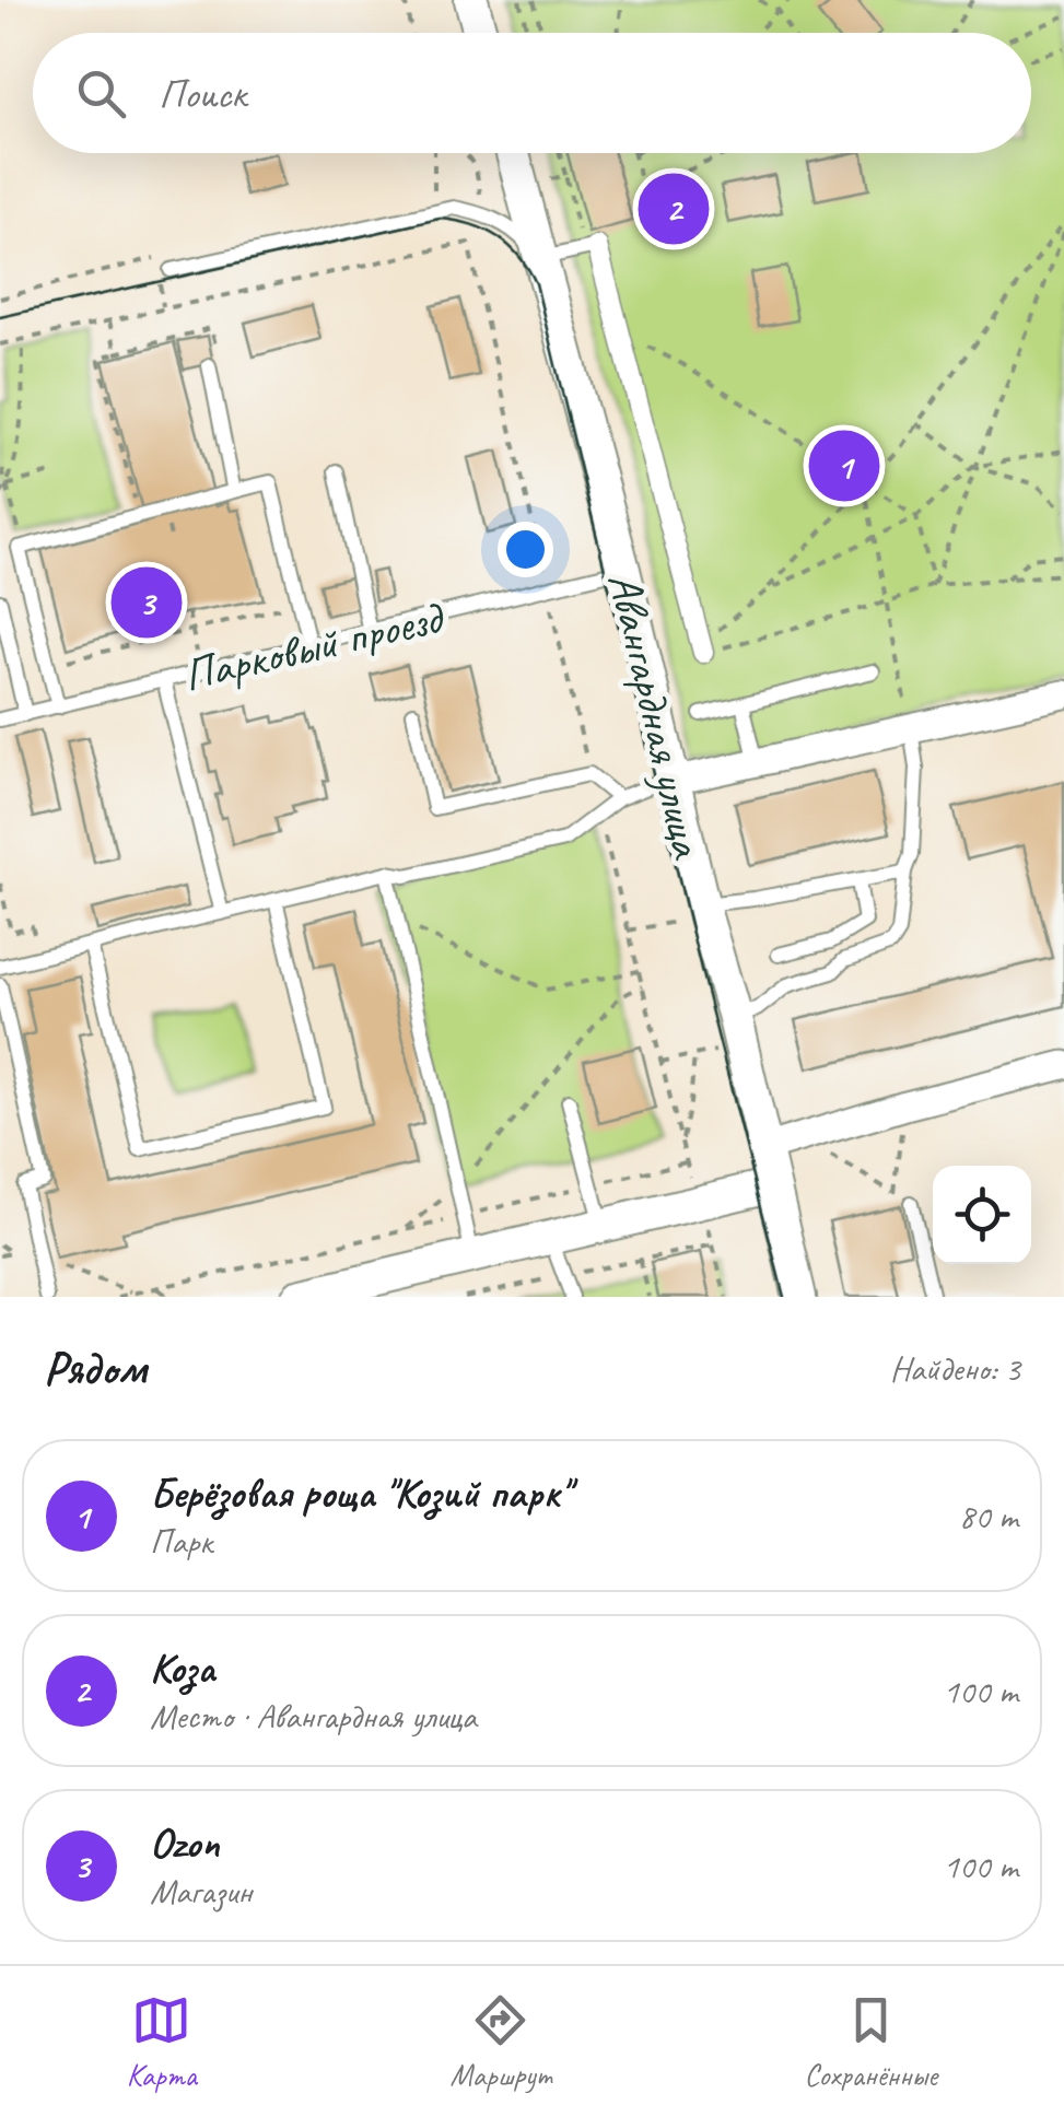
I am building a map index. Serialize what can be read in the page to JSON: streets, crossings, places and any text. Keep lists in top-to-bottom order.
{
  "streets": {
    "street": ["Авангардная улица"],
    "lane": ["Парковый проезд"]
  },
  "crossings": [
    ["Парковый проезд", "Авангардная улица"]
  ],
  "page": {
    "search": "Поиск",
    "pins": ["2", "1", "3"],
    "heading": ["Рядом", "Найдено: 3"],
    "list": [
      {
        "mark": "1",
        "name": "Берёзовая роща \"Козий парк\"",
        "note": "Парк",
        "value": "80 m"
      },
      {
        "mark": "2",
        "name": "Коза",
        "note": "Место · Авангардная улица",
        "value": "100 m"
      },
      {
        "mark": "3",
        "name": "Ozon",
        "note": "Магазин",
        "value": "100 m"
      }
    ],
    "nav": ["Карта", "Маршрут", "Сохранённые"]
  }
}
